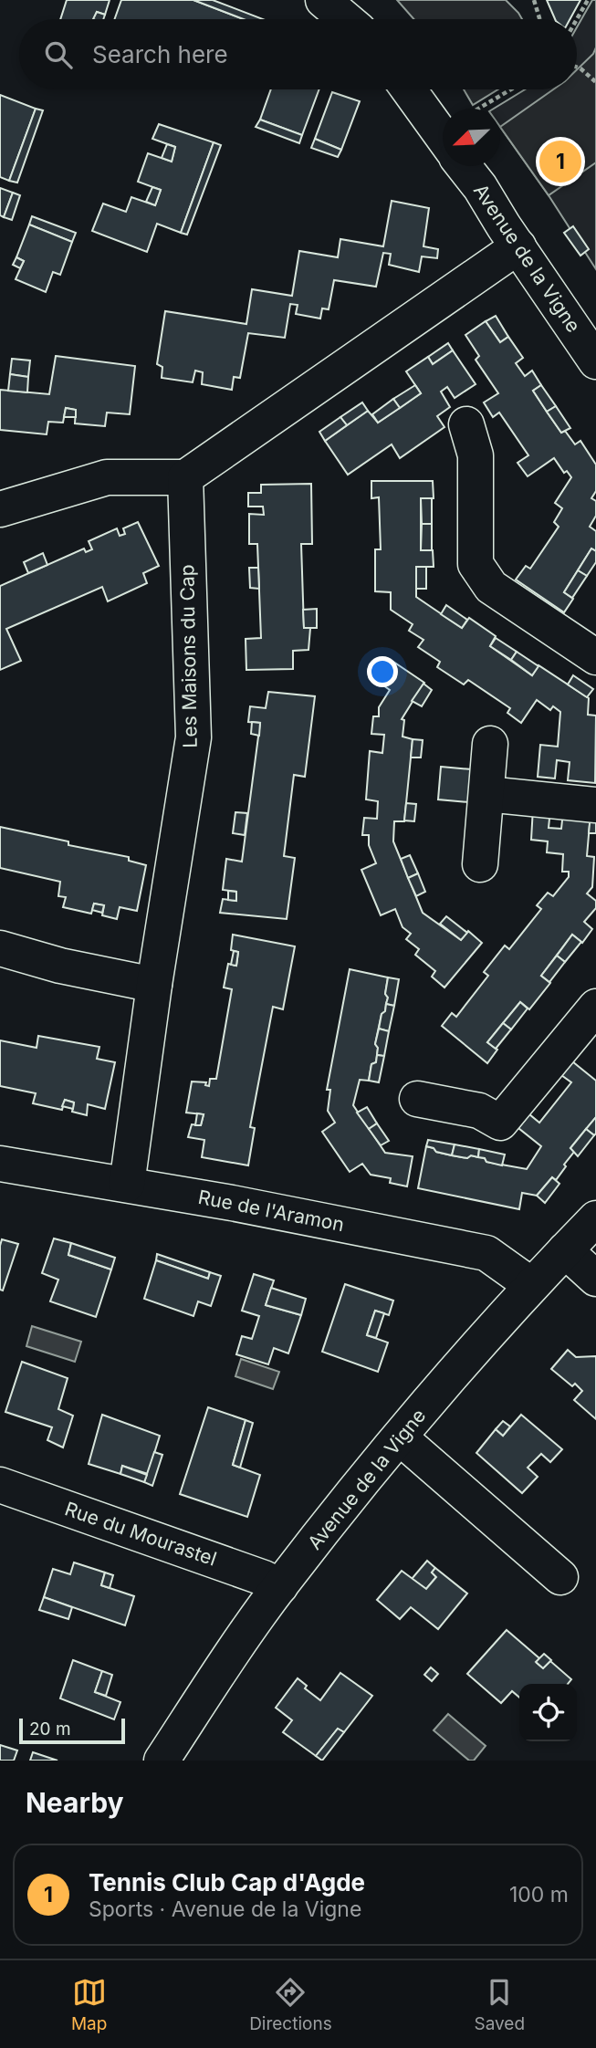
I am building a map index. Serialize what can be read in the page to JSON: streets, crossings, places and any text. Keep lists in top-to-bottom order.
{
  "streets": {
    "street": [
      "Avenue de la Vigne",
      "Les Maisons du Cap",
      "Rue de l'Aramon",
      "Rue du Mourastel"
    ]
  },
  "crossings": [
    ["Avenue de la Vigne", "Rue de l'Aramon"],
    ["Avenue de la Vigne", "Rue du Mourastel"],
    ["Les Maisons du Cap", "Rue de l'Aramon"]
  ],
  "scale_bar": "20 m",
  "north": "bottom left",
  "page": {
    "search": "Search here",
    "pins": "1",
    "scale": "20 m",
    "heading": "Nearby",
    "list": [
      {
        "mark": "1",
        "name": "Tennis Club Cap d'Agde",
        "note": "Sports · Avenue de la Vigne",
        "value": "100 m"
      }
    ],
    "nav": ["Map", "Directions", "Saved"]
  }
}
